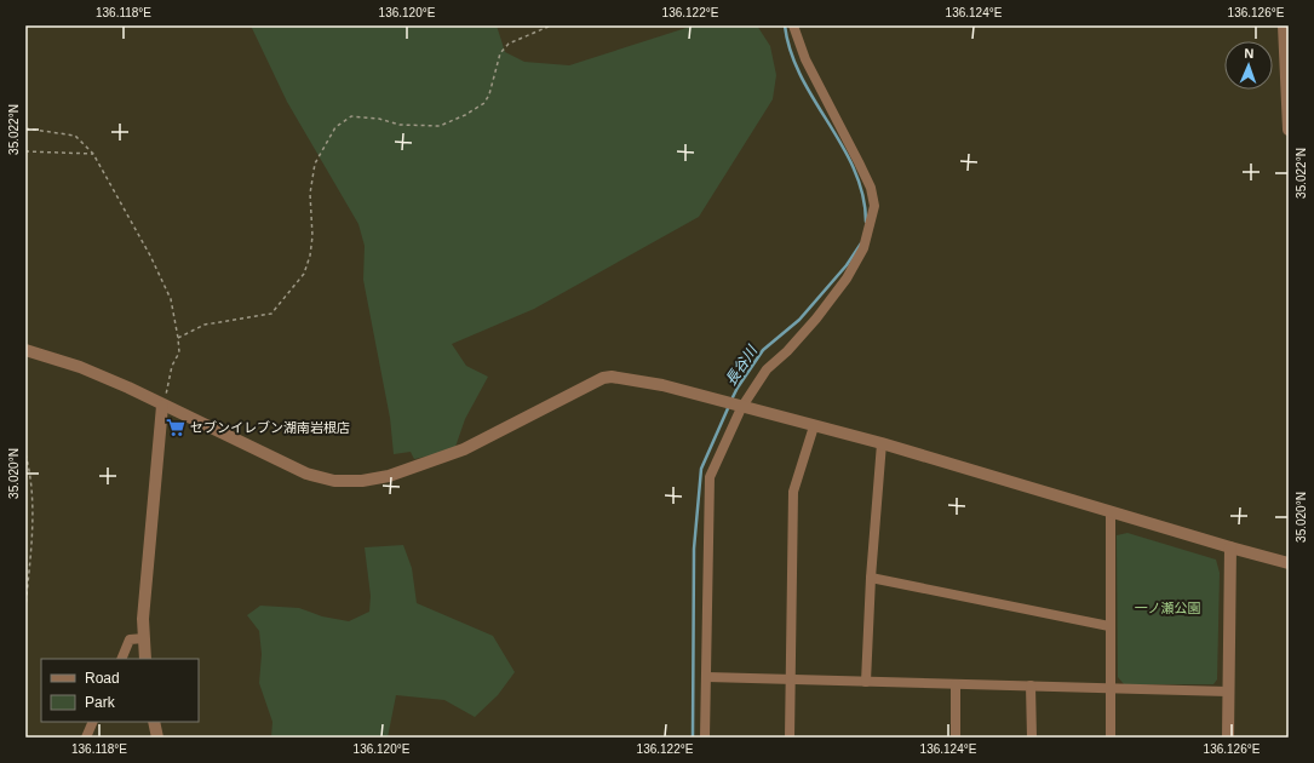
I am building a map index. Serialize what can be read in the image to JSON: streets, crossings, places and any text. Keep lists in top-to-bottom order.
{
  "water": ["長谷川"],
  "parks": ["一ノ瀬公園"],
  "places": {
    "supermarket": ["セブンイレブン湖南岩根店"]
  },
  "legend": ["Road", "Park"],
  "north": "top",
  "coordinates": [
    "136.118°E",
    "136.120°E",
    "136.122°E",
    "136.124°E",
    "136.126°E",
    "35.022°N",
    "35.020°N"
  ]
}
